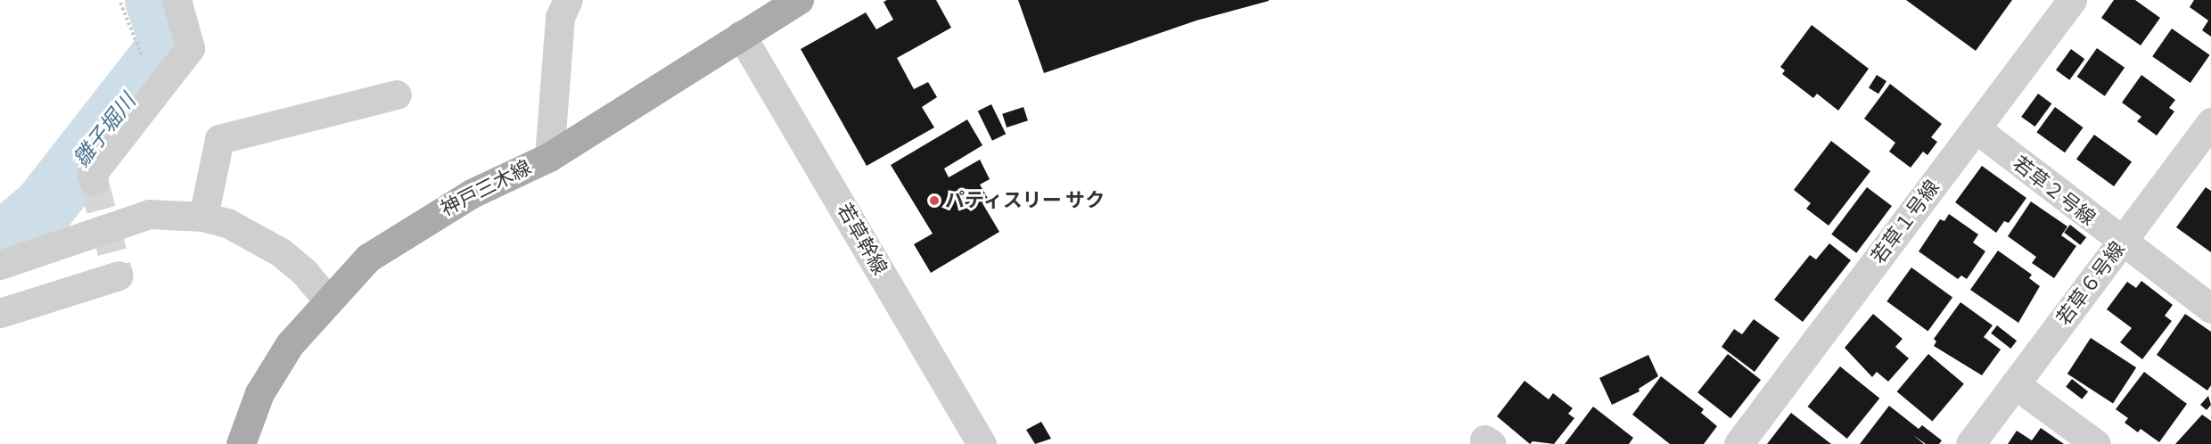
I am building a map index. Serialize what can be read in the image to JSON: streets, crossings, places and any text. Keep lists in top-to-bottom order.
{
  "streets": {
    "main road": ["神戸三木線"],
    "street": [
      "若草２号線",
      "若草１号線",
      "若草幹線",
      "若草６号線"
    ]
  },
  "crossings": [
    ["神戸三木線", "若草幹線"],
    ["若草２号線", "若草１号線"],
    ["若草２号線", "若草６号線"]
  ],
  "water": ["雛子堀川"],
  "places": ["パティスリー サク"]
}
